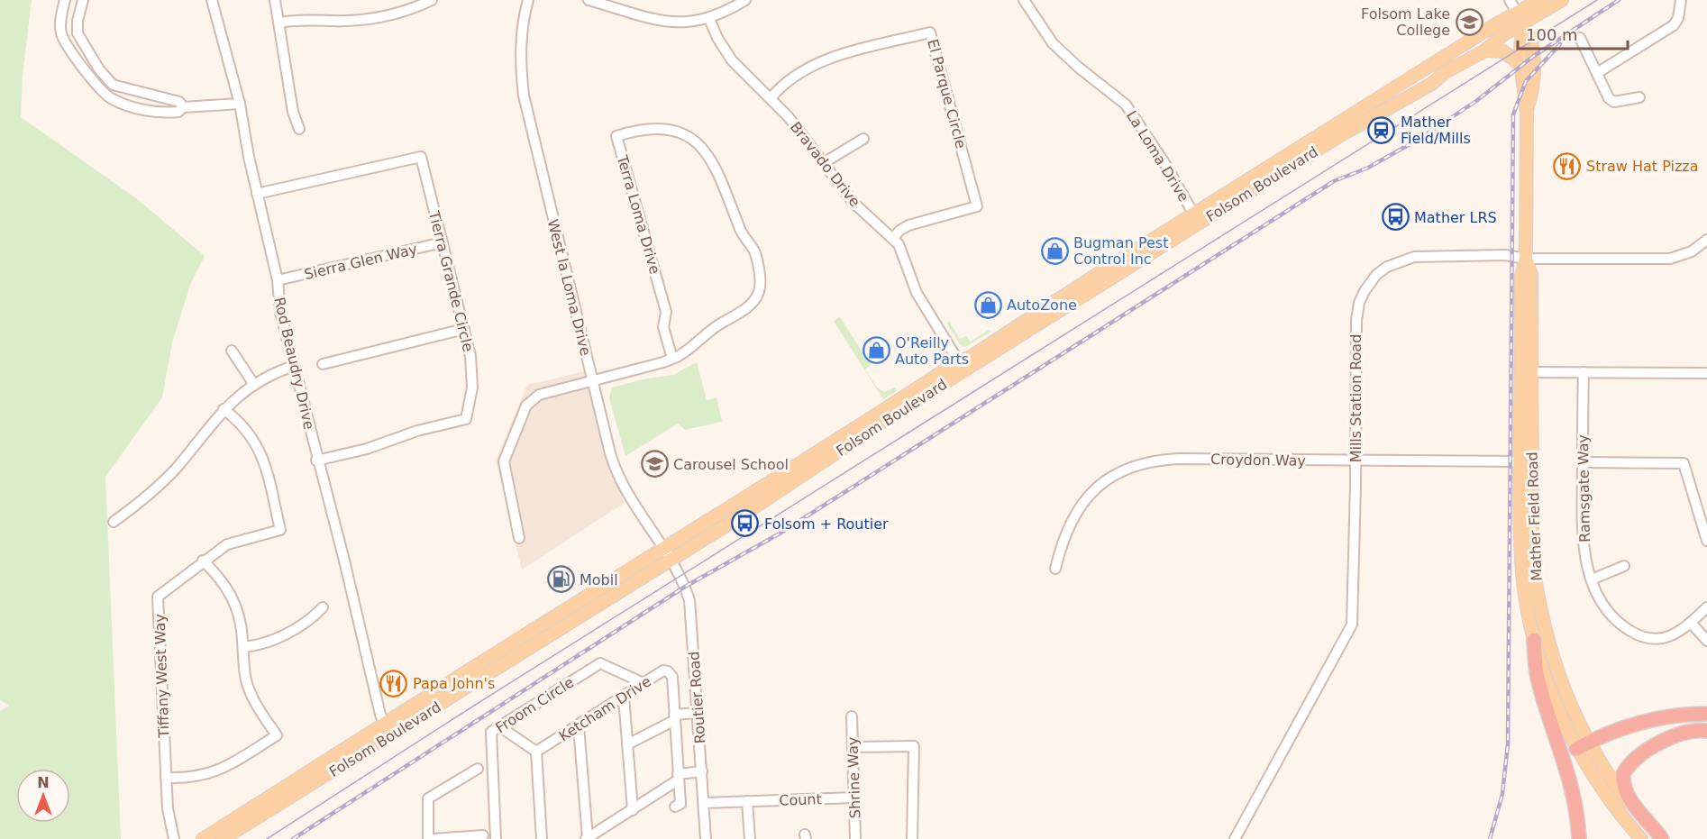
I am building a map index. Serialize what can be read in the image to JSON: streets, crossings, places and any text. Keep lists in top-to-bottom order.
{
  "streets": {
    "main road": ["Folsom Boulevard", "Mather Field Road"],
    "street": [
      "El Parque Circle",
      "La Loma Drive",
      "Bravado Drive",
      "Terra Loma Drive",
      "Sierra Glen Way",
      "Tierra Grande Circle",
      "West la Loma Drive",
      "Rod Beaudry Drive",
      "Mills Station Road",
      "Croydon Way",
      "Ramsgate Way",
      "Tiffany West Way",
      "Routier Road",
      "Froom Circle",
      "Ketcham Drive",
      "Shrine Way",
      "Count"
    ]
  },
  "crossings": [
    ["El Parque Circle", "Bravado Drive"],
    ["La Loma Drive", "Folsom Boulevard"],
    ["Bravado Drive", "Folsom Boulevard"],
    ["Folsom Boulevard", "West la Loma Drive"],
    ["Folsom Boulevard", "Rod Beaudry Drive"],
    ["Folsom Boulevard", "Mather Field Road"],
    ["Folsom Boulevard", "Routier Road"],
    ["Terra Loma Drive", "West la Loma Drive"],
    ["Sierra Glen Way", "Tierra Grande Circle"],
    ["Sierra Glen Way", "Rod Beaudry Drive"],
    ["Tierra Grande Circle", "Rod Beaudry Drive"],
    ["West la Loma Drive", "Routier Road"],
    ["Mills Station Road", "Croydon Way"],
    ["Mills Station Road", "Mather Field Road"],
    ["Croydon Way", "Mather Field Road"],
    ["Routier Road", "Count"],
    ["Froom Circle", "Ketcham Drive"],
    ["Shrine Way", "Count"]
  ],
  "places": {
    "school or university": ["Folsom Lake College", "Carousel School"],
    "station": ["Mather Field/Mills"],
    "restaurant": ["Straw Hat Pizza", "Papa John's"],
    "bus stop": ["Mather LRS", "Folsom + Routier"],
    "shop": ["Bugman Pest Control Inc", "AutoZone", "O'Reilly Auto Parts"],
    "fuel station": ["Mobil"]
  },
  "scale_bar": "100 m",
  "north": "top"
}
